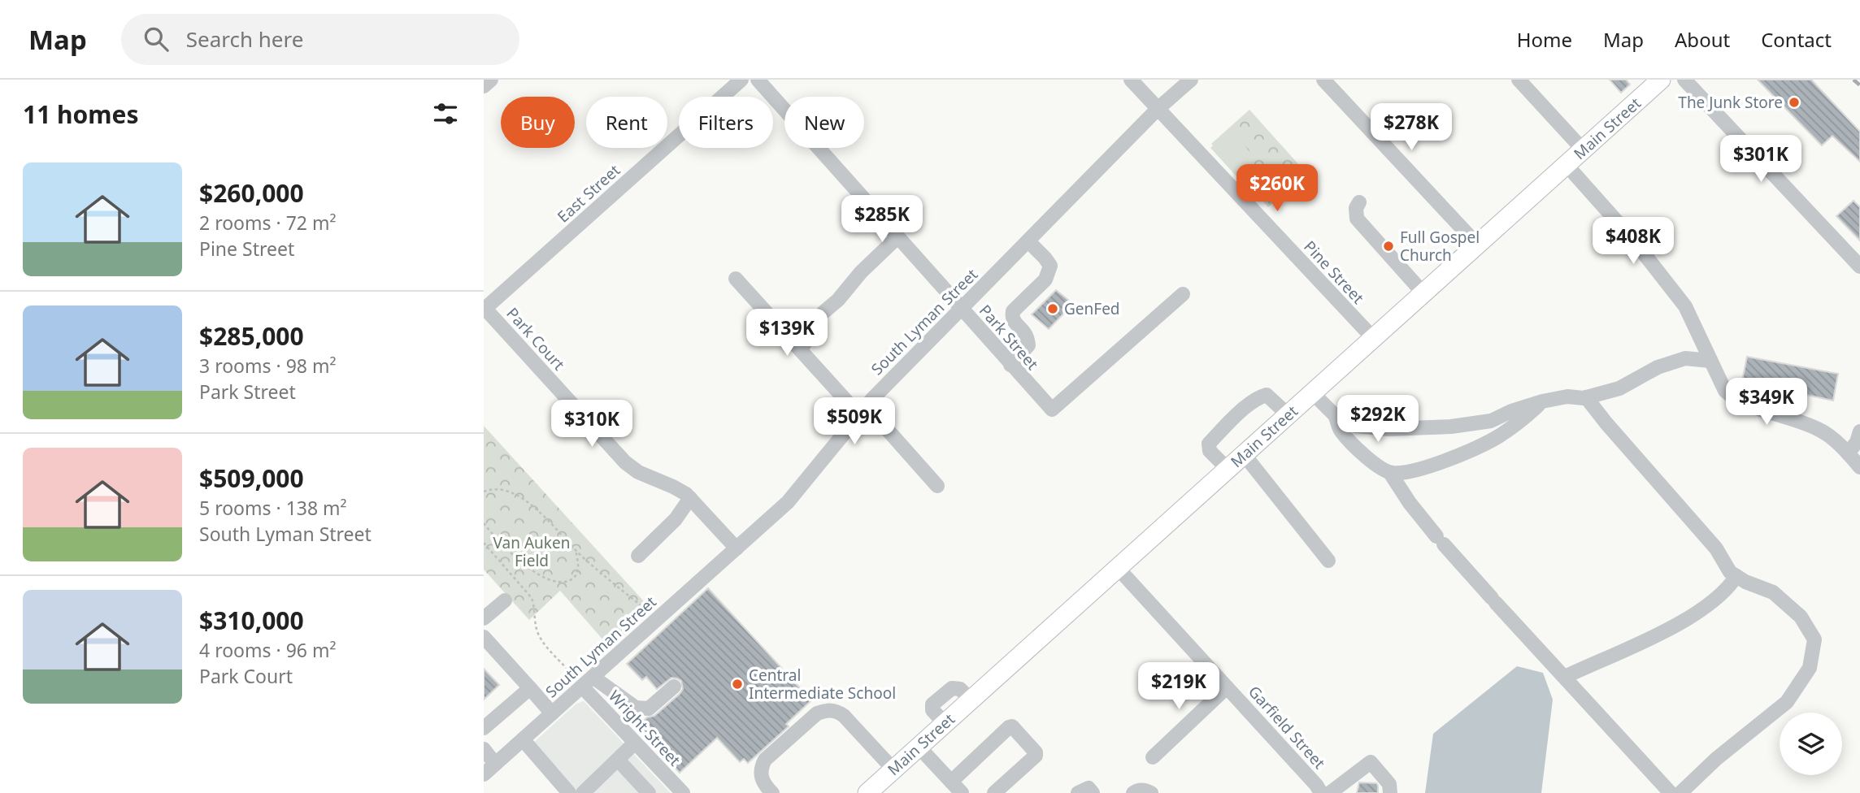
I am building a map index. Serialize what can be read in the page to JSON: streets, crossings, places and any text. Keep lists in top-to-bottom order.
{
  "streets": {
    "main road": ["Main Street"],
    "street": [
      "East Street",
      "Pine Street",
      "South Lyman Street",
      "Park Street",
      "Park Court",
      "Garfield Street",
      "Wright Street"
    ]
  },
  "crossings": [
    ["Main Street", "Pine Street"],
    ["Main Street", "Garfield Street"],
    ["East Street", "Park Court"],
    ["Pine Street", "South Lyman Street"],
    ["South Lyman Street", "Park Street"],
    ["South Lyman Street", "Park Court"],
    ["South Lyman Street", "Wright Street"]
  ],
  "parks": ["Van Auken Field"],
  "places": [
    "The Junk Store",
    "Full Gospel Church",
    "GenFed",
    "Central Intermediate School"
  ],
  "page": {
    "header": "Map",
    "search": "Search here",
    "nav": [
      "Home",
      "Map",
      "About",
      "Contact"
    ],
    "heading": "11 homes",
    "chip": [
      "Buy",
      "Rent",
      "Filters",
      "New"
    ],
    "price": [
      "$278K",
      "$301K",
      "$260K",
      "$285K",
      "$408K",
      "$139K",
      "$349K",
      "$292K",
      "$509K",
      "$310K",
      "$219K"
    ],
    "list": [
      {
        "name": "$260,000",
        "note": "2 rooms · 72 m² · Pine Street"
      },
      {
        "name": "$285,000",
        "note": "3 rooms · 98 m² · Park Street"
      },
      {
        "name": "$509,000",
        "note": "5 rooms · 138 m² · South Lyman Street"
      },
      {
        "name": "$310,000",
        "note": "4 rooms · 96 m² · Park Court"
      }
    ]
  }
}
